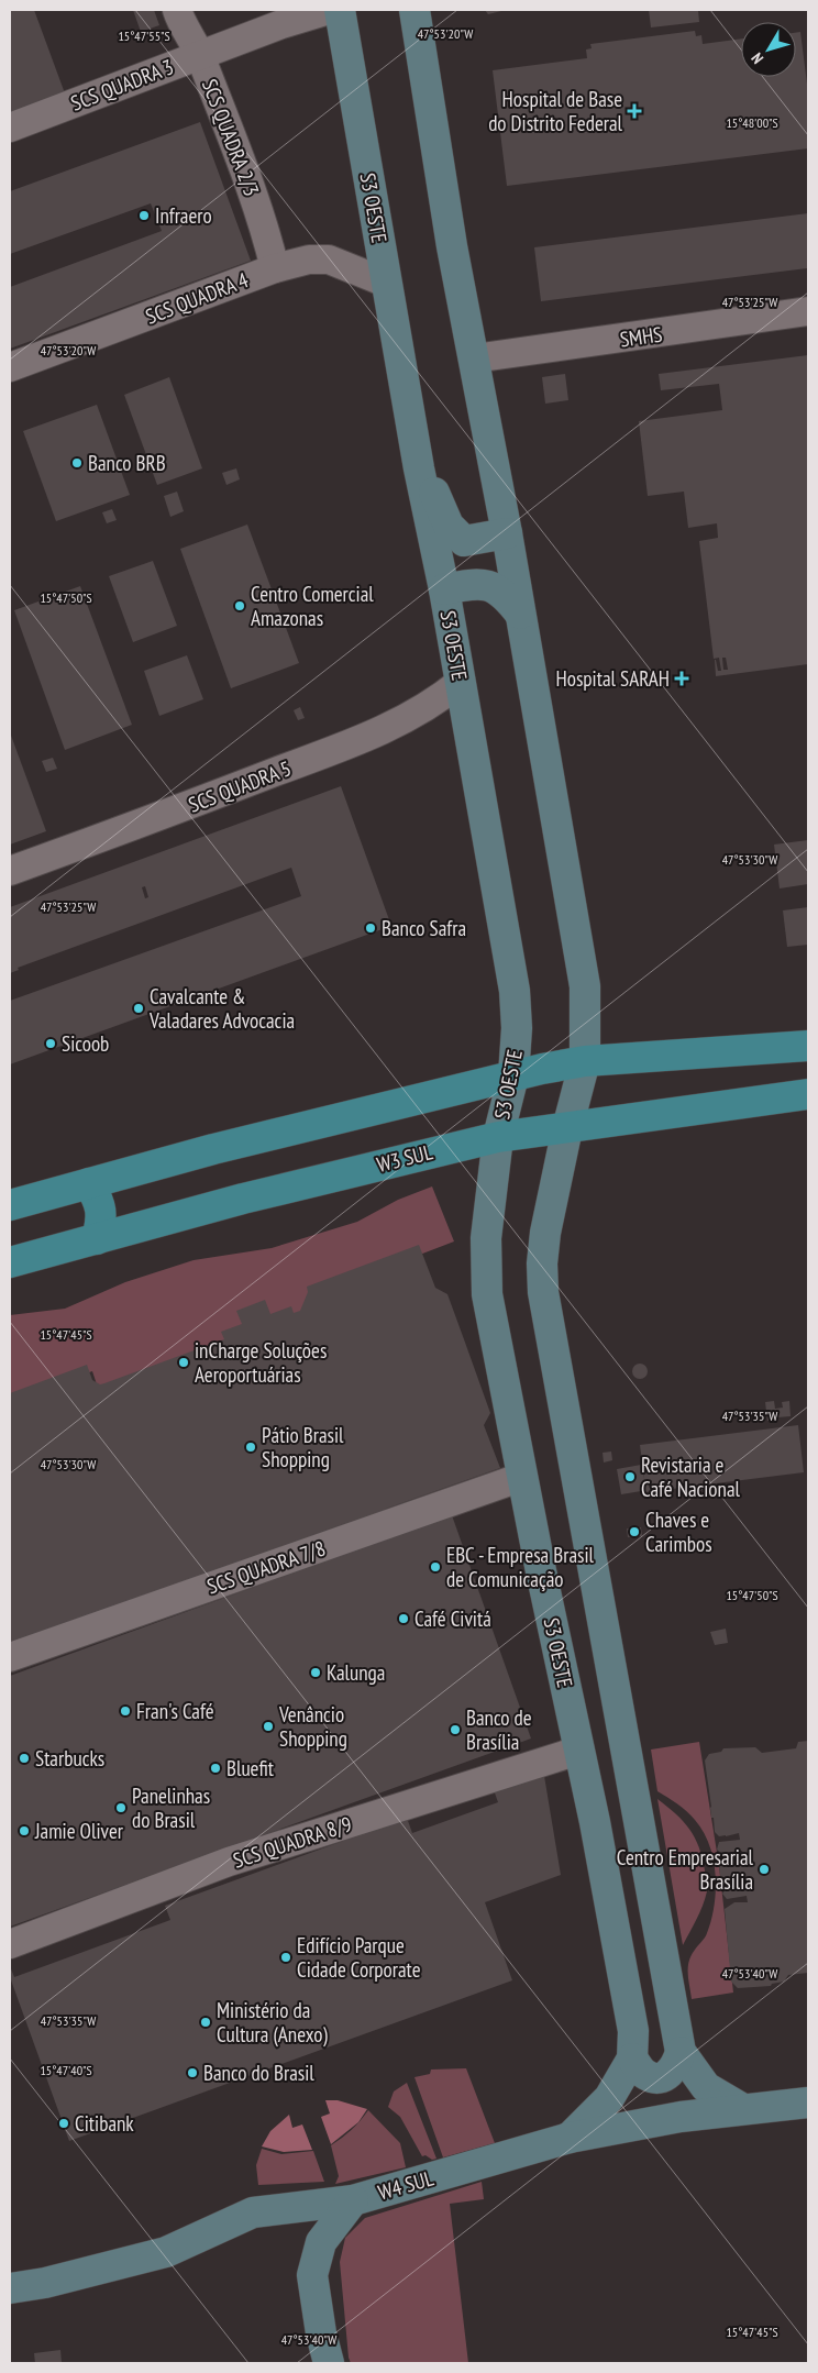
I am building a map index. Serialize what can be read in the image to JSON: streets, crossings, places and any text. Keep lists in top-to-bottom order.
{
  "streets": {
    "main road": ["S3 OESTE", "W3 SUL", "W4 SUL"],
    "street": [
      "SCS QUADRA 3",
      "SCS QUADRA 2/3",
      "SCS QUADRA 4",
      "SMHS",
      "SCS QUADRA 5",
      "SCS QUADRA 7/8",
      "SCS QUADRA 8/9"
    ]
  },
  "crossings": [
    ["SCS QUADRA 3", "SCS QUADRA 2/3"],
    ["SCS QUADRA 2/3", "SCS QUADRA 4"],
    ["S3 OESTE", "SCS QUADRA 4"],
    ["S3 OESTE", "SCS QUADRA 5"],
    ["S3 OESTE", "W3 SUL"],
    ["S3 OESTE", "SCS QUADRA 7/8"],
    ["S3 OESTE", "SCS QUADRA 8/9"],
    ["S3 OESTE", "W4 SUL"]
  ],
  "places": {
    "health": ["Hospital de Base do Distrito Federal", "Hospital SARAH"],
    "other": [
      "Infraero",
      "Banco BRB",
      "Centro Comercial Amazonas",
      "Banco Safra",
      "Cavalcante & Valadares Advocacia",
      "Sicoob",
      "inCharge Soluções Aeroportuárias",
      "Pátio Brasil Shopping",
      "Revistaria e Café Nacional",
      "Chaves e Carimbos",
      "EBC - Empresa Brasil de Comunicação",
      "Café Civitá",
      "Kalunga",
      "Fran's Café",
      "Venâncio Shopping",
      "Banco de Brasília",
      "Starbucks",
      "Bluefit",
      "Panelinhas do Brasil",
      "Jamie Oliver",
      "Centro Empresarial Brasília",
      "Edifício Parque Cidade Corporate",
      "Ministério da Cultura (Anexo)",
      "Banco do Brasil",
      "Citibank"
    ]
  },
  "north": "bottom left",
  "coordinates": [
    "47°53'20\"W",
    "15°47'55\"S",
    "15°48'00\"S",
    "47°53'25\"W",
    "15°47'50\"S",
    "47°53'30\"W",
    "15°47'45\"S",
    "47°53'35\"W",
    "47°53'40\"W",
    "15°47'40\"S"
  ]
}
